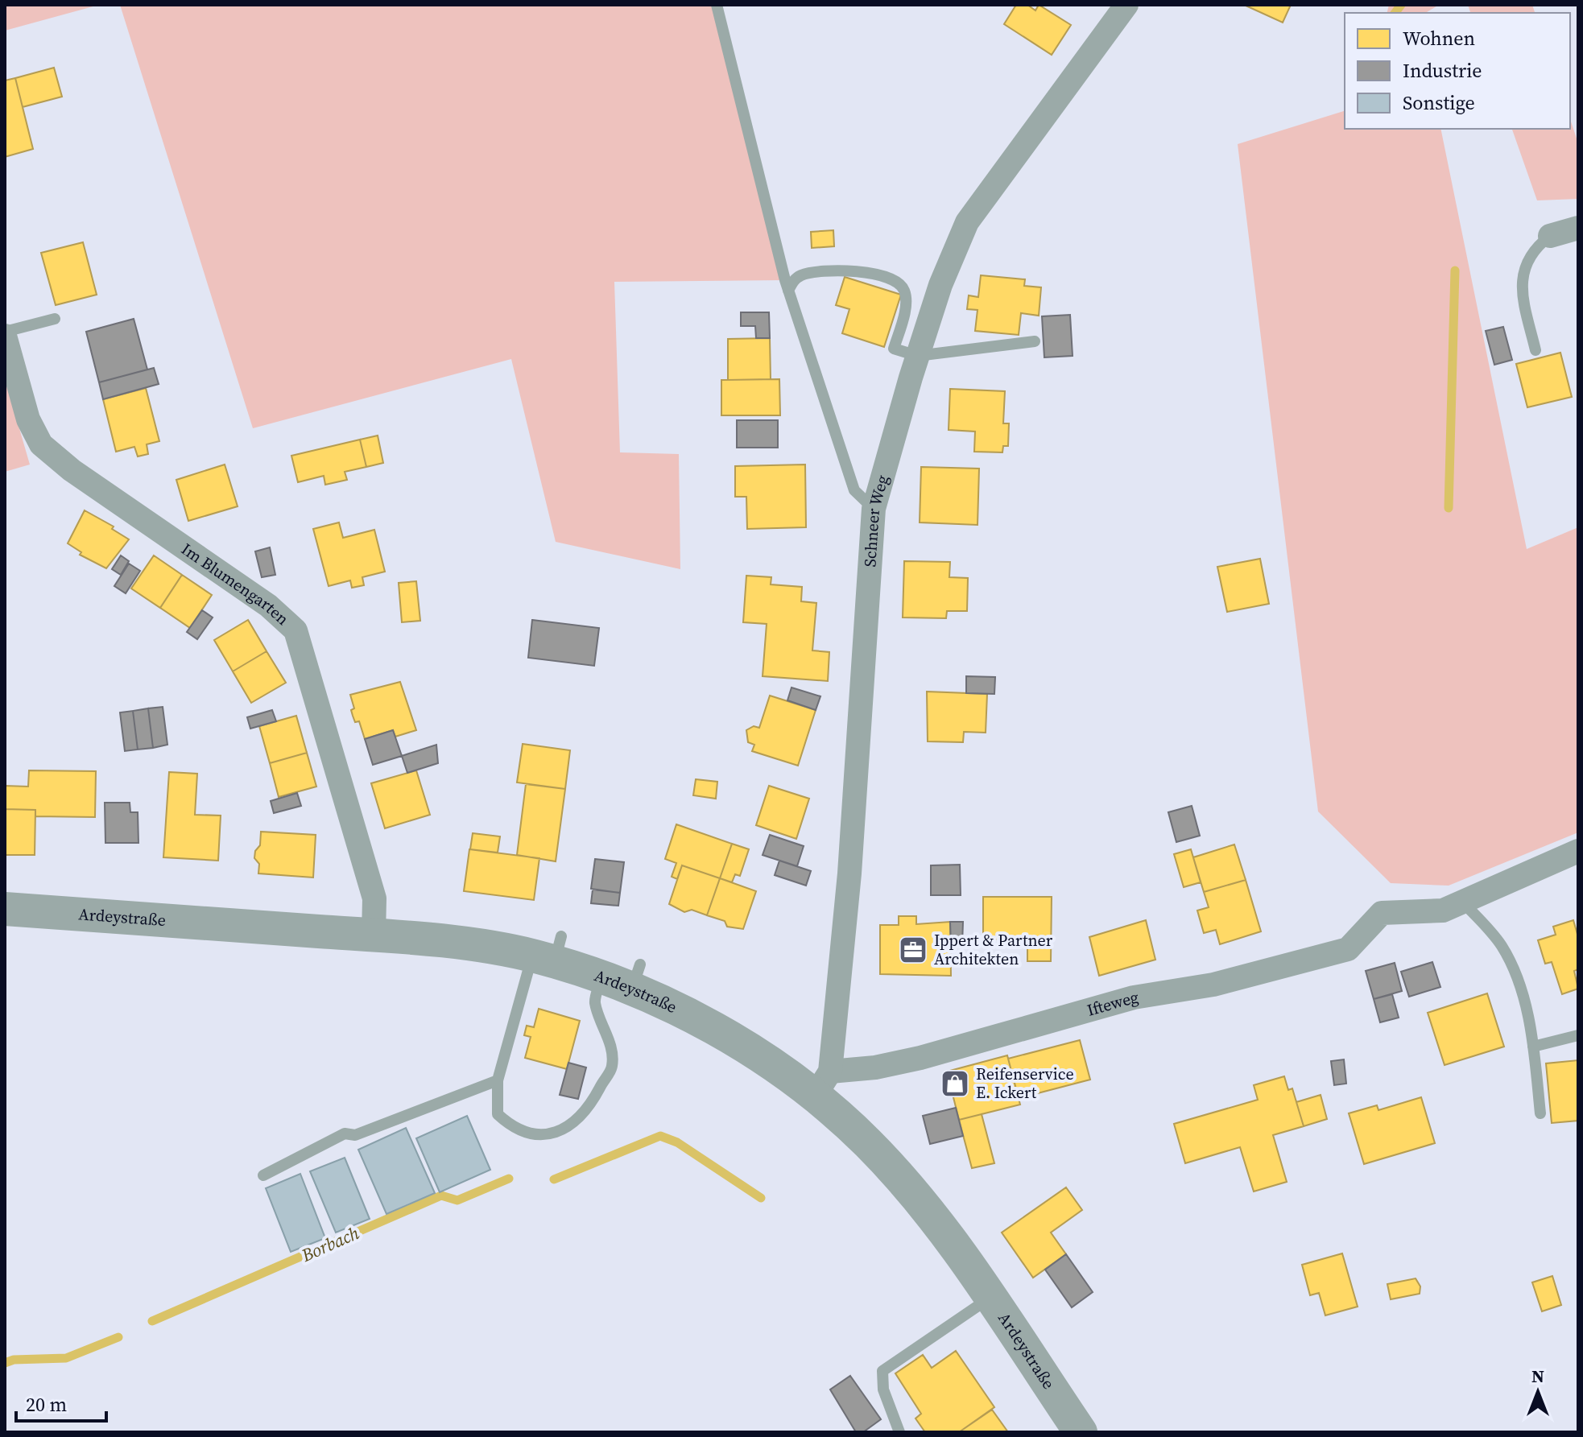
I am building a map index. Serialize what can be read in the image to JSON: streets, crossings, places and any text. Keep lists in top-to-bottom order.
{
  "streets": {
    "main road": ["Ardeystraße"],
    "street": ["Schneer Weg", "Im Blumengarten", "Ifteweg"]
  },
  "crossings": [
    ["Schneer Weg", "Ardeystraße"],
    ["Schneer Weg", "Ifteweg"],
    ["Im Blumengarten", "Ardeystraße"],
    ["Ardeystraße", "Ifteweg"]
  ],
  "water": ["Borbach"],
  "places": {
    "office": ["Ippert & Partner Architekten"],
    "shop": ["Reifenservice E. Ickert"]
  },
  "legend": ["Wohnen", "Industrie", "Sonstige"],
  "scale_bar": "20 m",
  "north": "top"
}
